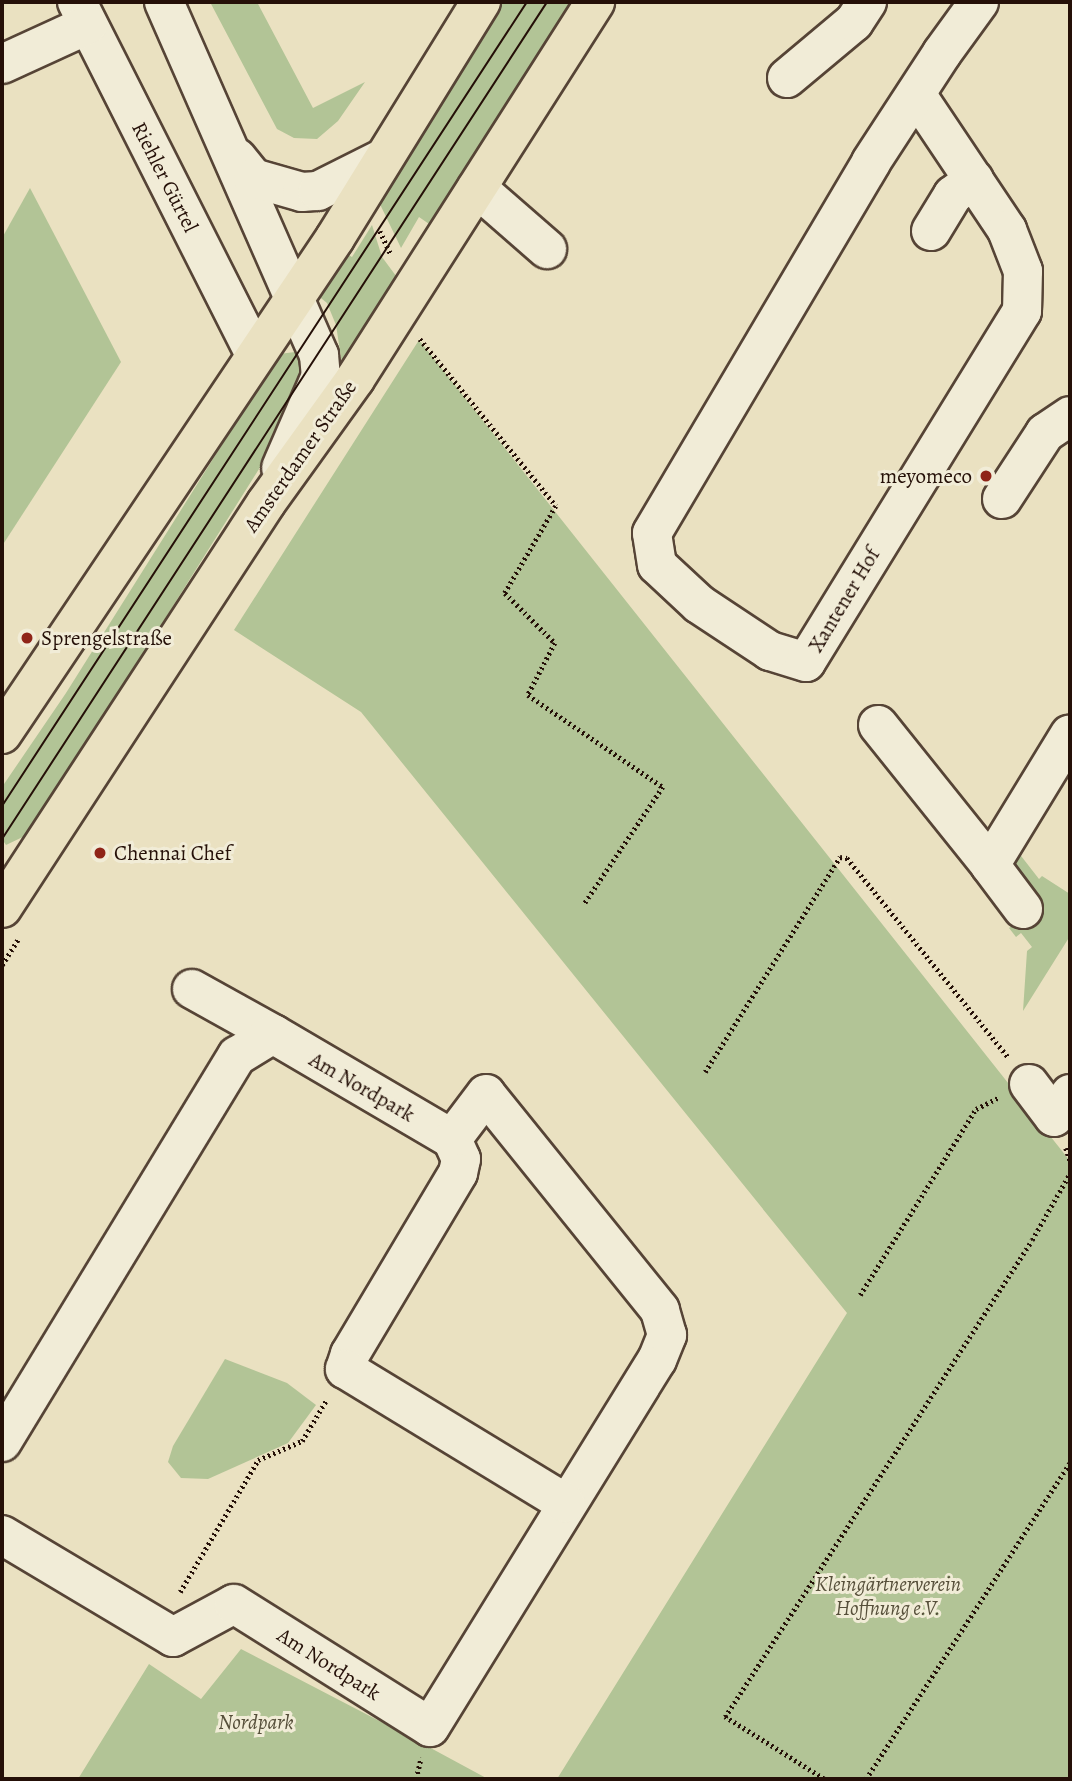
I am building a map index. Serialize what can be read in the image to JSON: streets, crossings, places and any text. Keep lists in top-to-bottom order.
{
  "streets": {
    "main road": ["Amsterdamer Straße"],
    "street": ["Riehler Gürtel", "Xantener Hof", "Am Nordpark"]
  },
  "parks": ["Kleingärtnerverein Hoffnung e.V.", "Nordpark"],
  "places": ["meyomeco", "Sprengelstraße", "Chennai Chef"]
}
